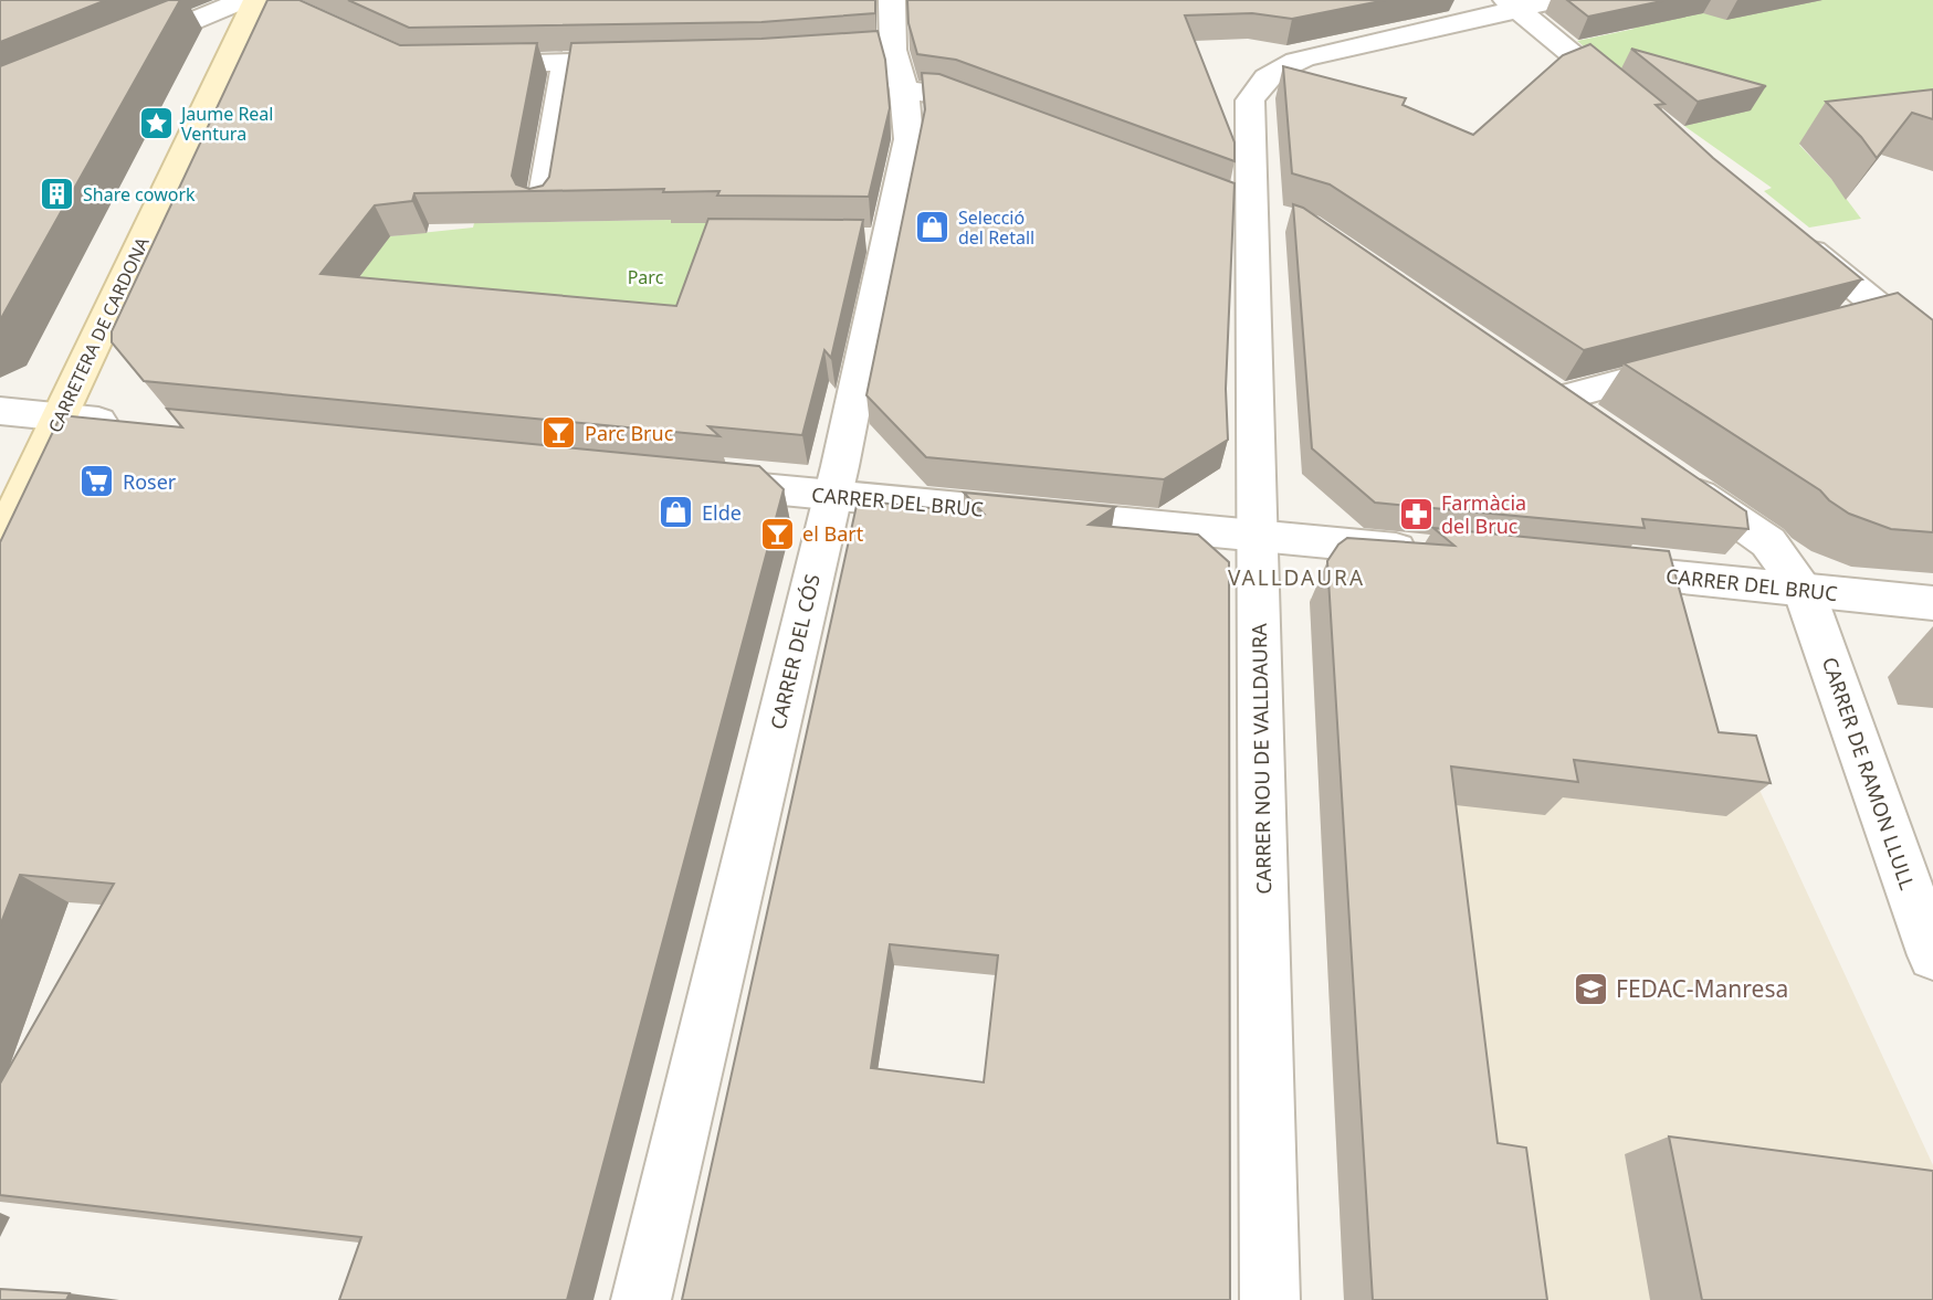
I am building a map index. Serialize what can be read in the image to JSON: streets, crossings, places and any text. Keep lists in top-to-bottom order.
{
  "streets": {
    "main road": ["CARRETERA DE CARDONA"],
    "street": [
      "CARRER DEL BRUC",
      "CARRER DEL CÓS",
      "CARRER NOU DE VALLDAURA",
      "CARRER DE RAMON LLULL"
    ]
  },
  "crossings": [
    ["CARRER DEL BRUC", "CARRER DEL CÓS"],
    ["CARRER DEL BRUC", "CARRER NOU DE VALLDAURA"],
    ["CARRER DEL BRUC", "CARRER DE RAMON LLULL"]
  ],
  "districts": ["VALLDAURA"],
  "parks": ["Parc"],
  "places": {
    "place": ["Jaume Real Ventura"],
    "building": ["Share cowork"],
    "shop": ["Selecció del Retall", "Elde"],
    "bar": ["Parc Bruc", "el Bart"],
    "supermarket": ["Roser"],
    "pharmacy": ["Farmàcia del Bruc"],
    "school or university": ["FEDAC-Manresa"]
  }
}
